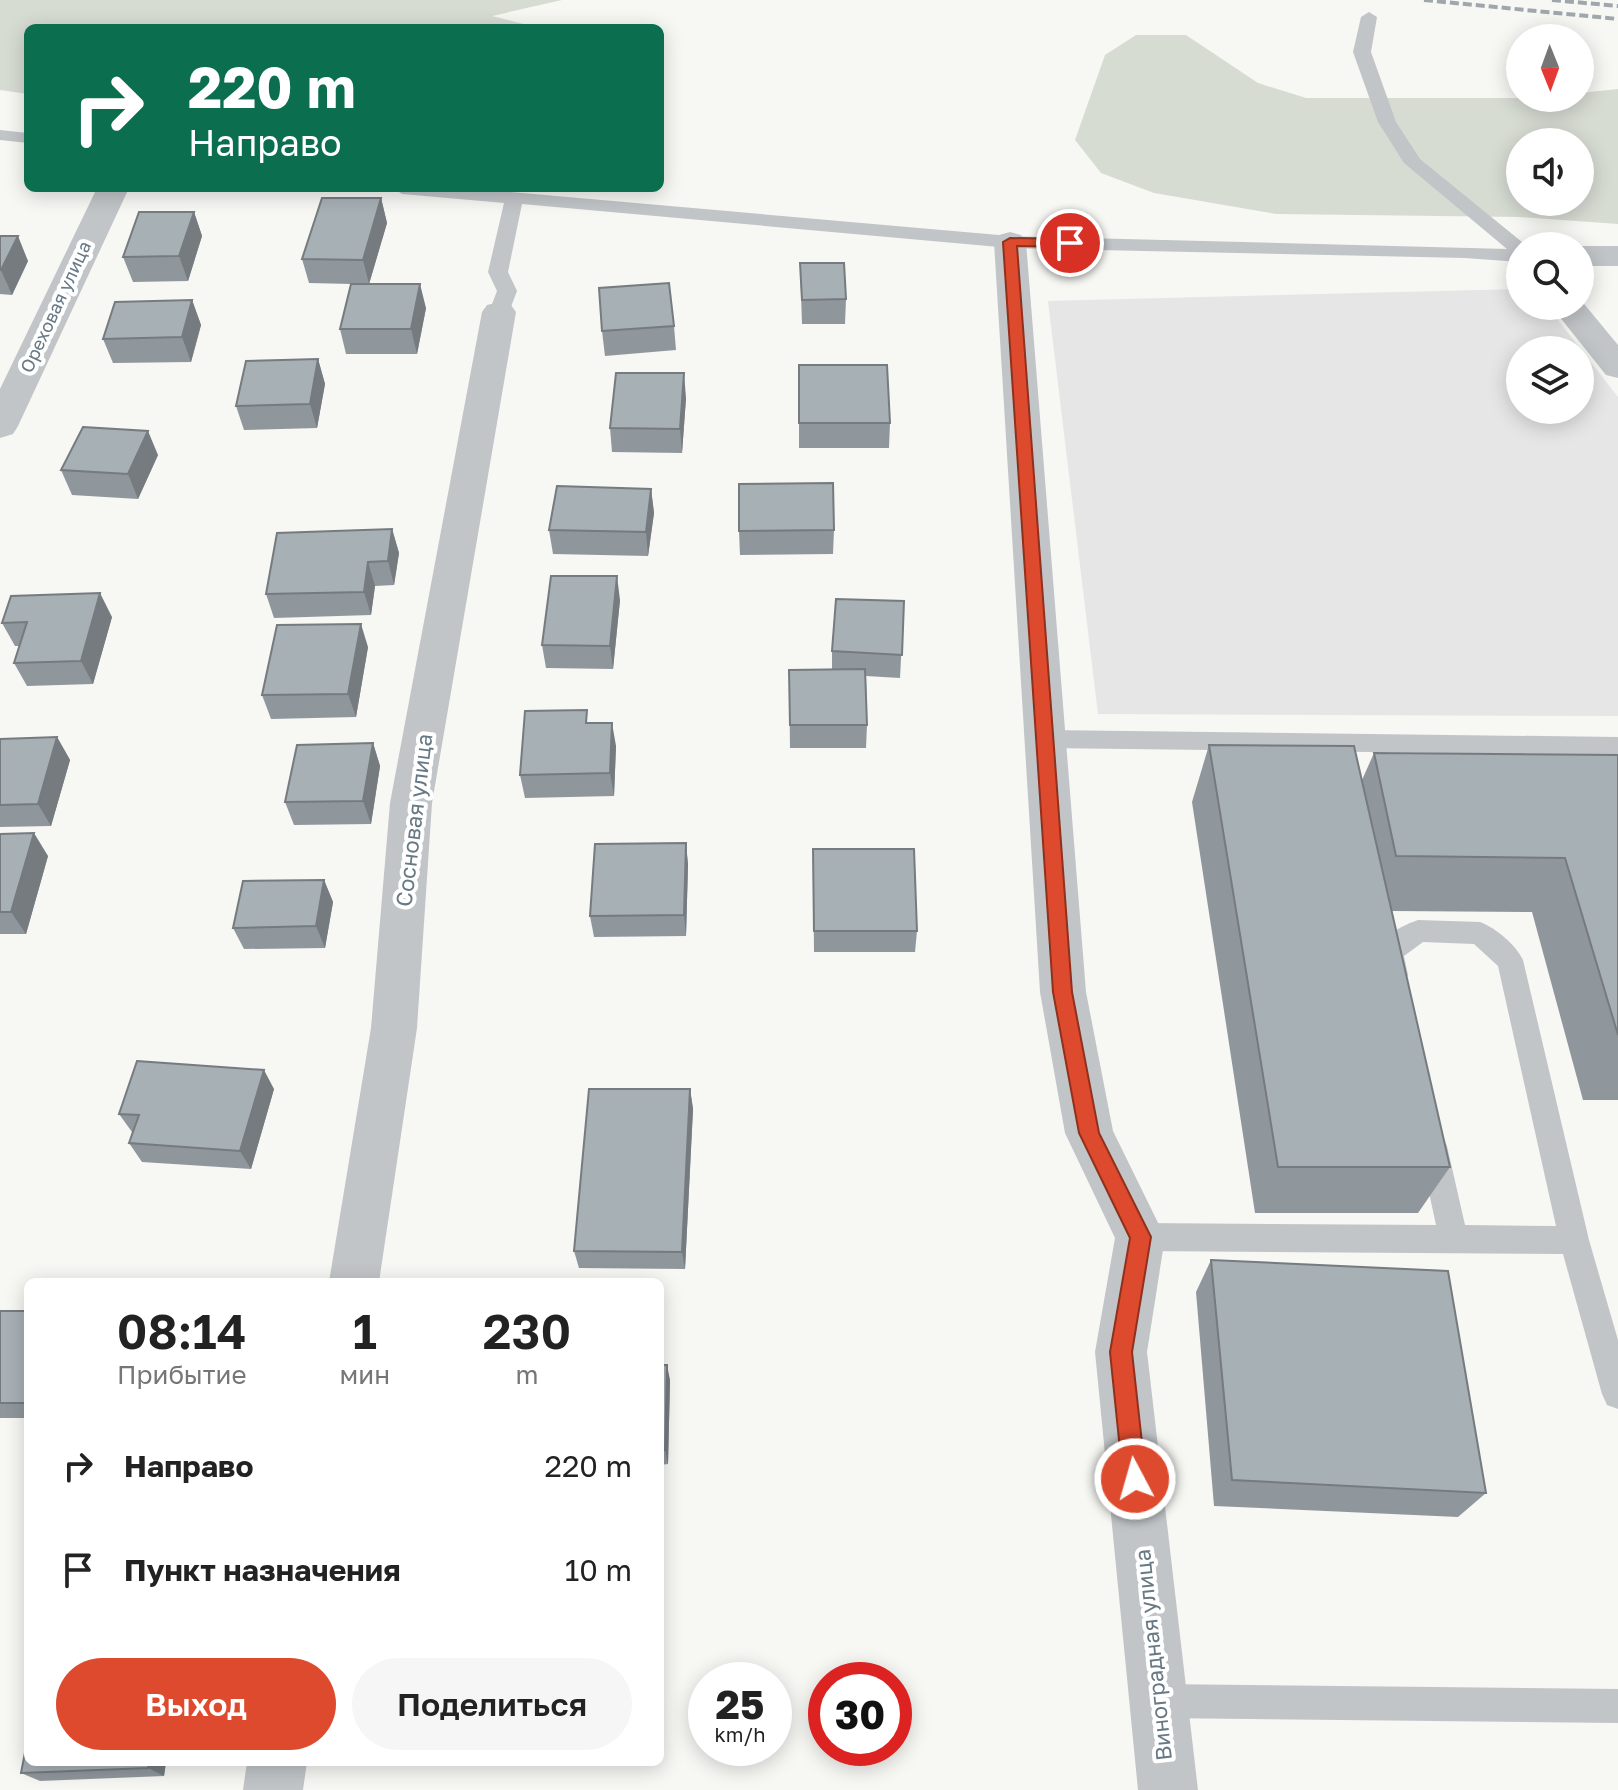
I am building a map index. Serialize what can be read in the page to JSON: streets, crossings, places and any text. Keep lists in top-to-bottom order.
{
  "streets": {
    "street": ["Ореховая улица", "Сосновая улица", "Виноградная улица"]
  },
  "north": "bottom",
  "page": {
    "turn": ["220 m", "Направо"],
    "eta": [
      "08:14",
      "Прибытие",
      "1",
      "мин",
      "230",
      "m"
    ],
    "list": [
      {
        "name": "Направо",
        "value": "220 m"
      },
      {
        "name": "Пункт назначения",
        "value": "10 m"
      }
    ],
    "buttons": ["Выход", "Поделиться"],
    "speed": "25 km/h",
    "limit": "30"
  }
}
